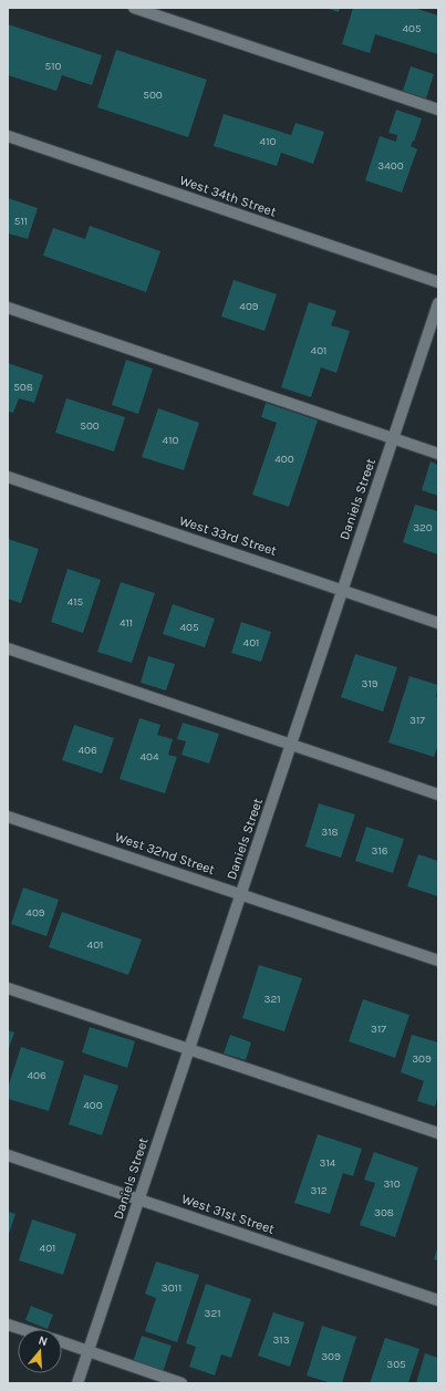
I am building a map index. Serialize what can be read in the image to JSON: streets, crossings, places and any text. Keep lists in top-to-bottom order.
{
  "streets": {
    "street": [
      "West 34th Street",
      "Daniels Street",
      "West 33rd Street",
      "West 32nd Street",
      "West 31st Street"
    ]
  },
  "crossings": [
    ["Daniels Street", "West 33rd Street"],
    ["Daniels Street", "West 32nd Street"],
    ["Daniels Street", "West 31st Street"]
  ],
  "house_numbers": [
    "405",
    "510",
    "500",
    "410",
    "3400",
    "511",
    "409",
    "401",
    "508",
    "500",
    "410",
    "400",
    "320",
    "415",
    "411",
    "405",
    "401",
    "319",
    "317",
    "406",
    "404",
    "318",
    "316",
    "409",
    "401",
    "321",
    "317",
    "309",
    "406",
    "400",
    "314",
    "310",
    "312",
    "308",
    "401",
    "3011",
    "321",
    "313",
    "309",
    "305"
  ],
  "north": "top"
}
